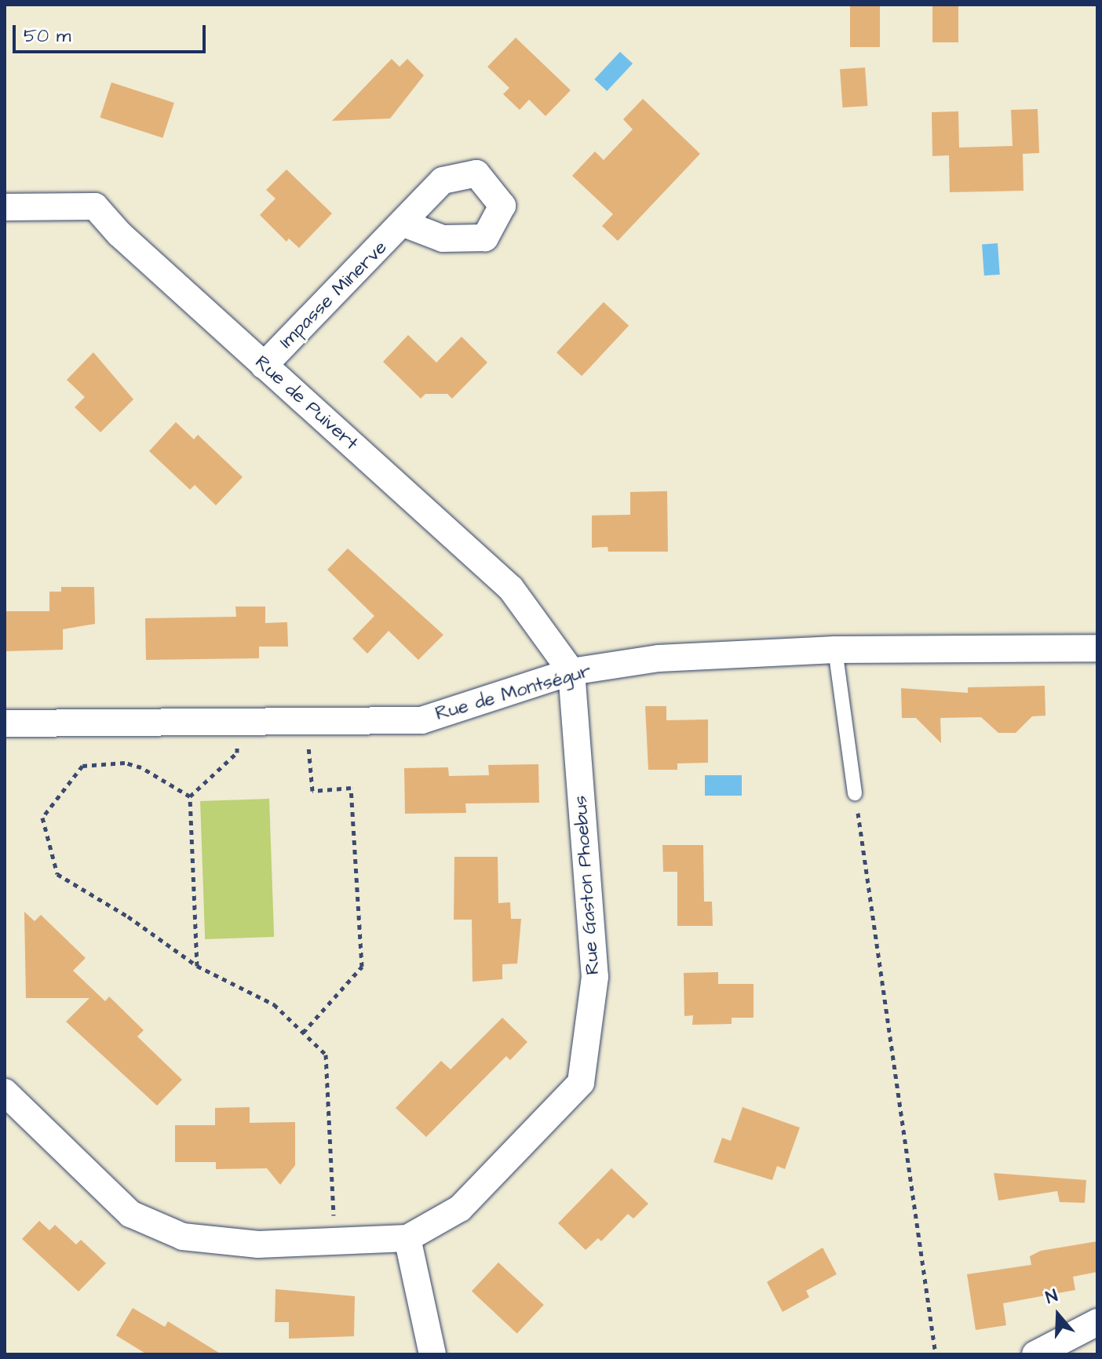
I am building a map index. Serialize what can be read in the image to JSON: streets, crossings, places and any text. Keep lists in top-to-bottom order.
{
  "streets": {
    "street": [
      "Impasse Minerve",
      "Rue de Puivert",
      "Rue de Montségur",
      "Rue Gaston Phoebus"
    ]
  },
  "crossings": [
    ["Impasse Minerve", "Rue de Puivert"],
    ["Rue de Puivert", "Rue de Montségur"],
    ["Rue de Puivert", "Rue Gaston Phoebus"],
    ["Rue de Montségur", "Rue Gaston Phoebus"]
  ],
  "scale_bar": "50 m",
  "north": "top"
}
